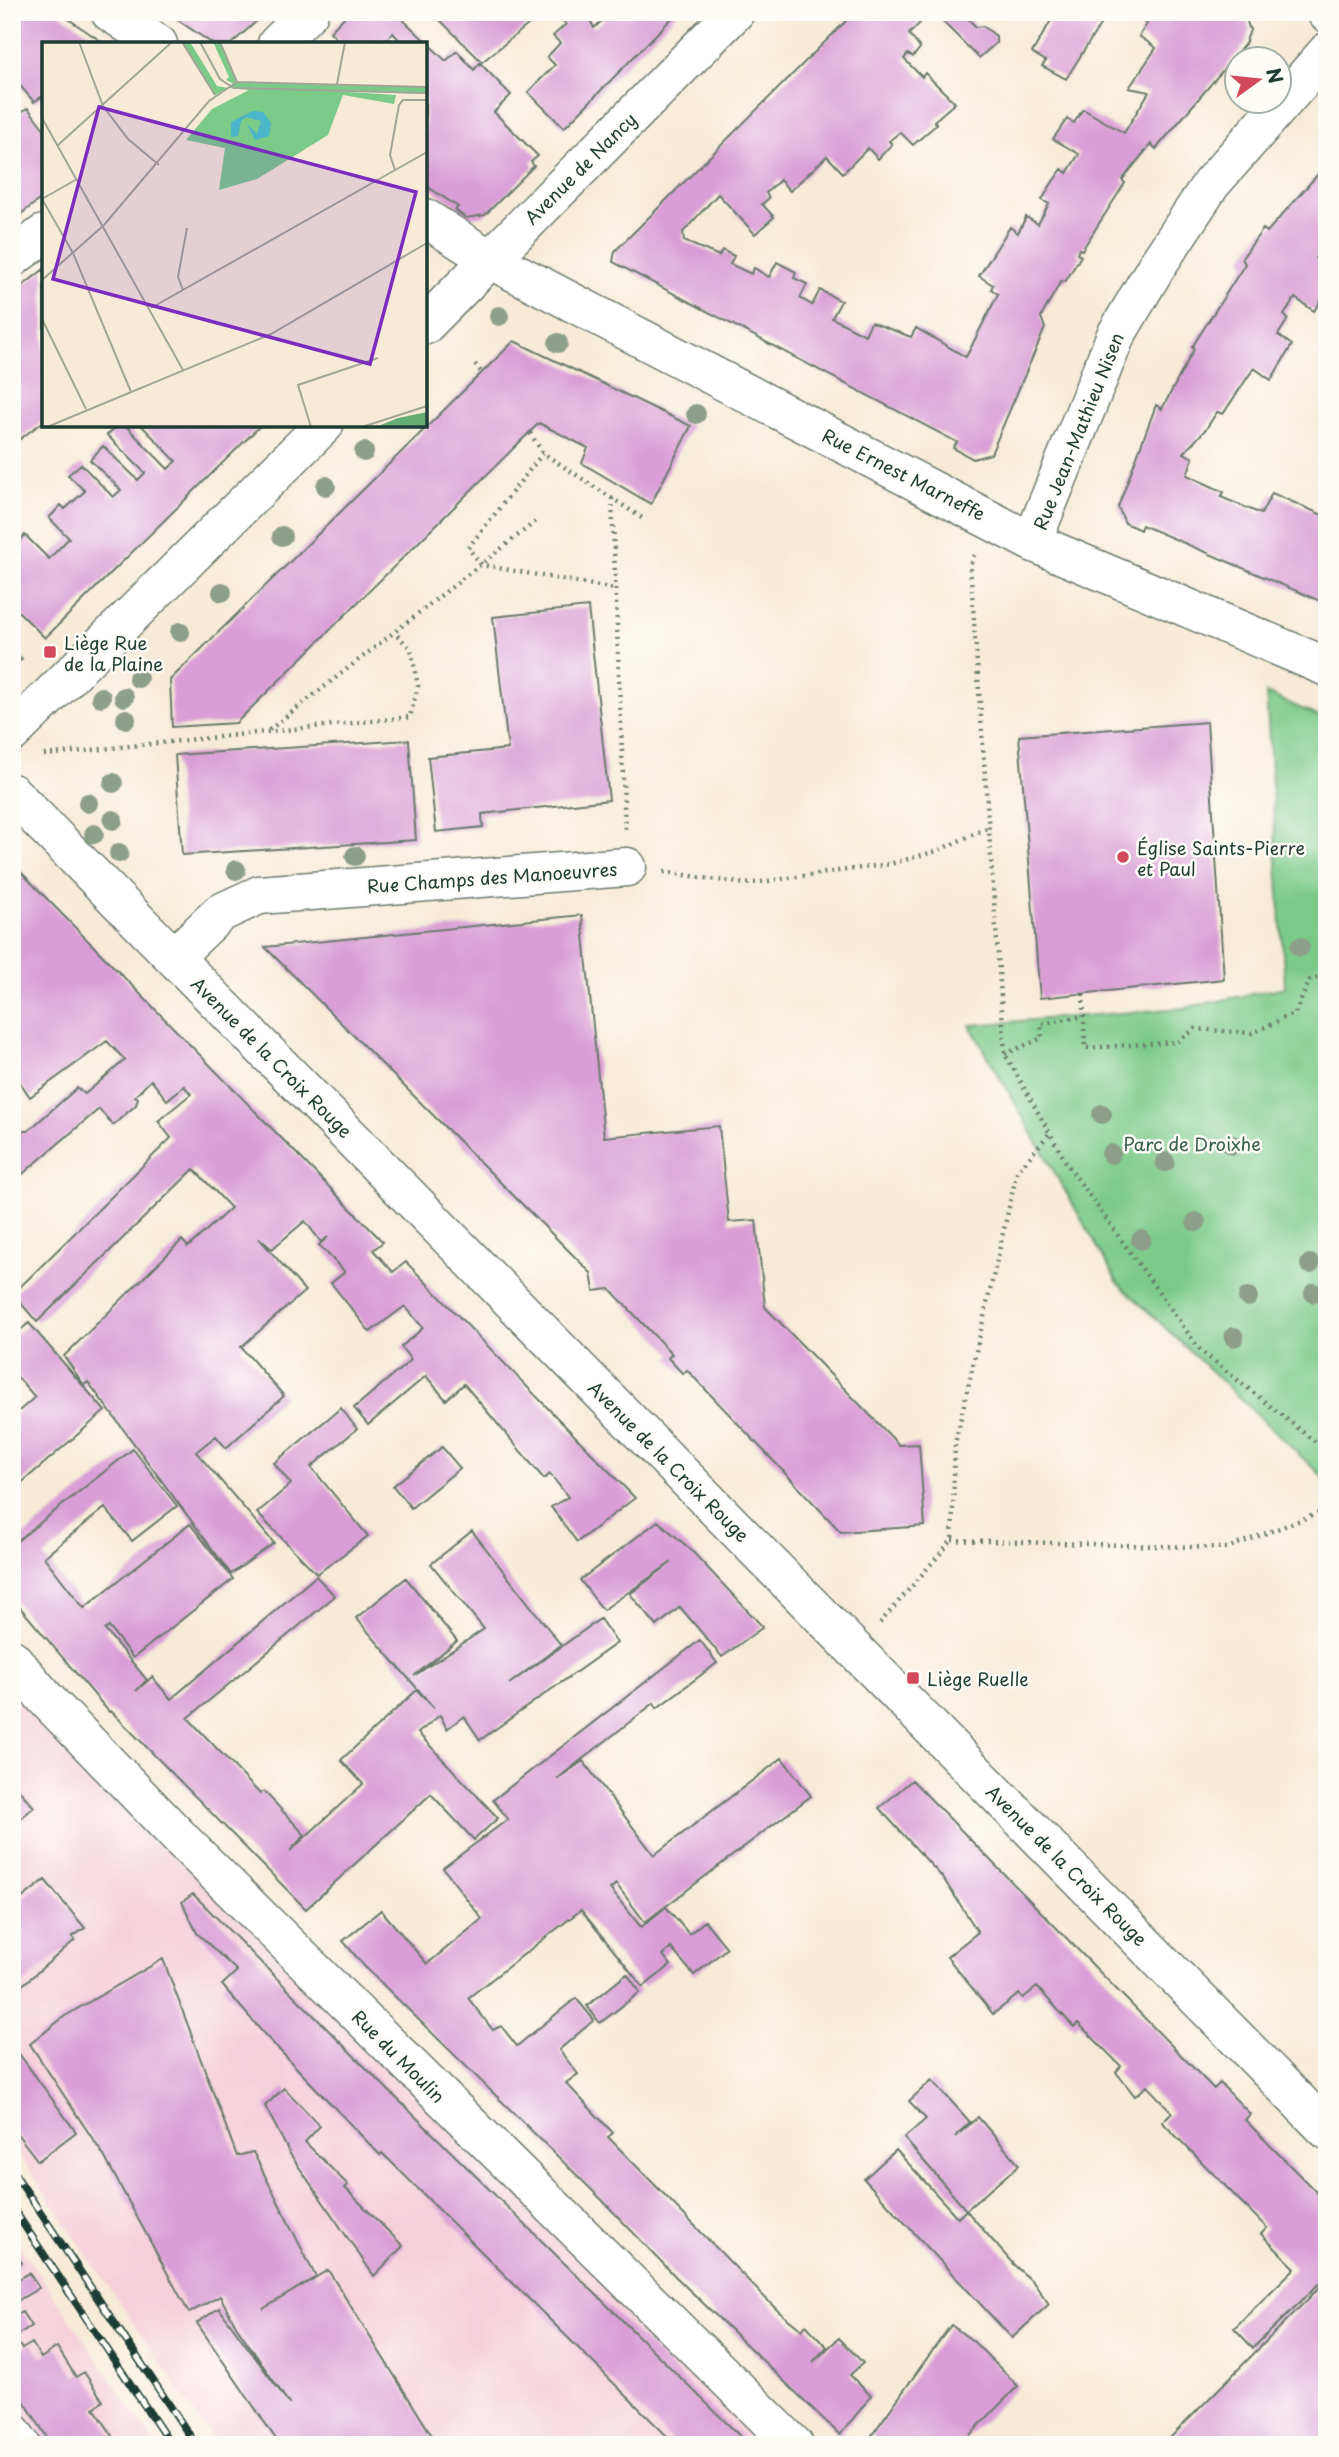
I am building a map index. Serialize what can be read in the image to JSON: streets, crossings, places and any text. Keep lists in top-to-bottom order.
{
  "streets": {
    "street": [
      "Avenue de Nancy",
      "Rue Jean-Mathieu Nisen",
      "Rue Ernest Marneffe",
      "Rue Champs des Manoeuvres",
      "Avenue de la Croix Rouge",
      "Rue du Moulin"
    ]
  },
  "crossings": [
    ["Avenue de Nancy", "Rue Ernest Marneffe"],
    ["Rue Jean-Mathieu Nisen", "Rue Ernest Marneffe"],
    ["Rue Champs des Manoeuvres", "Avenue de la Croix Rouge"]
  ],
  "parks": ["Parc de Droixhe"],
  "places": {
    "transit": ["Liège Rue de la Plaine", "Liège Ruelle"],
    "other": ["Église Saints-Pierre et Paul"]
  },
  "north": "right"
}
